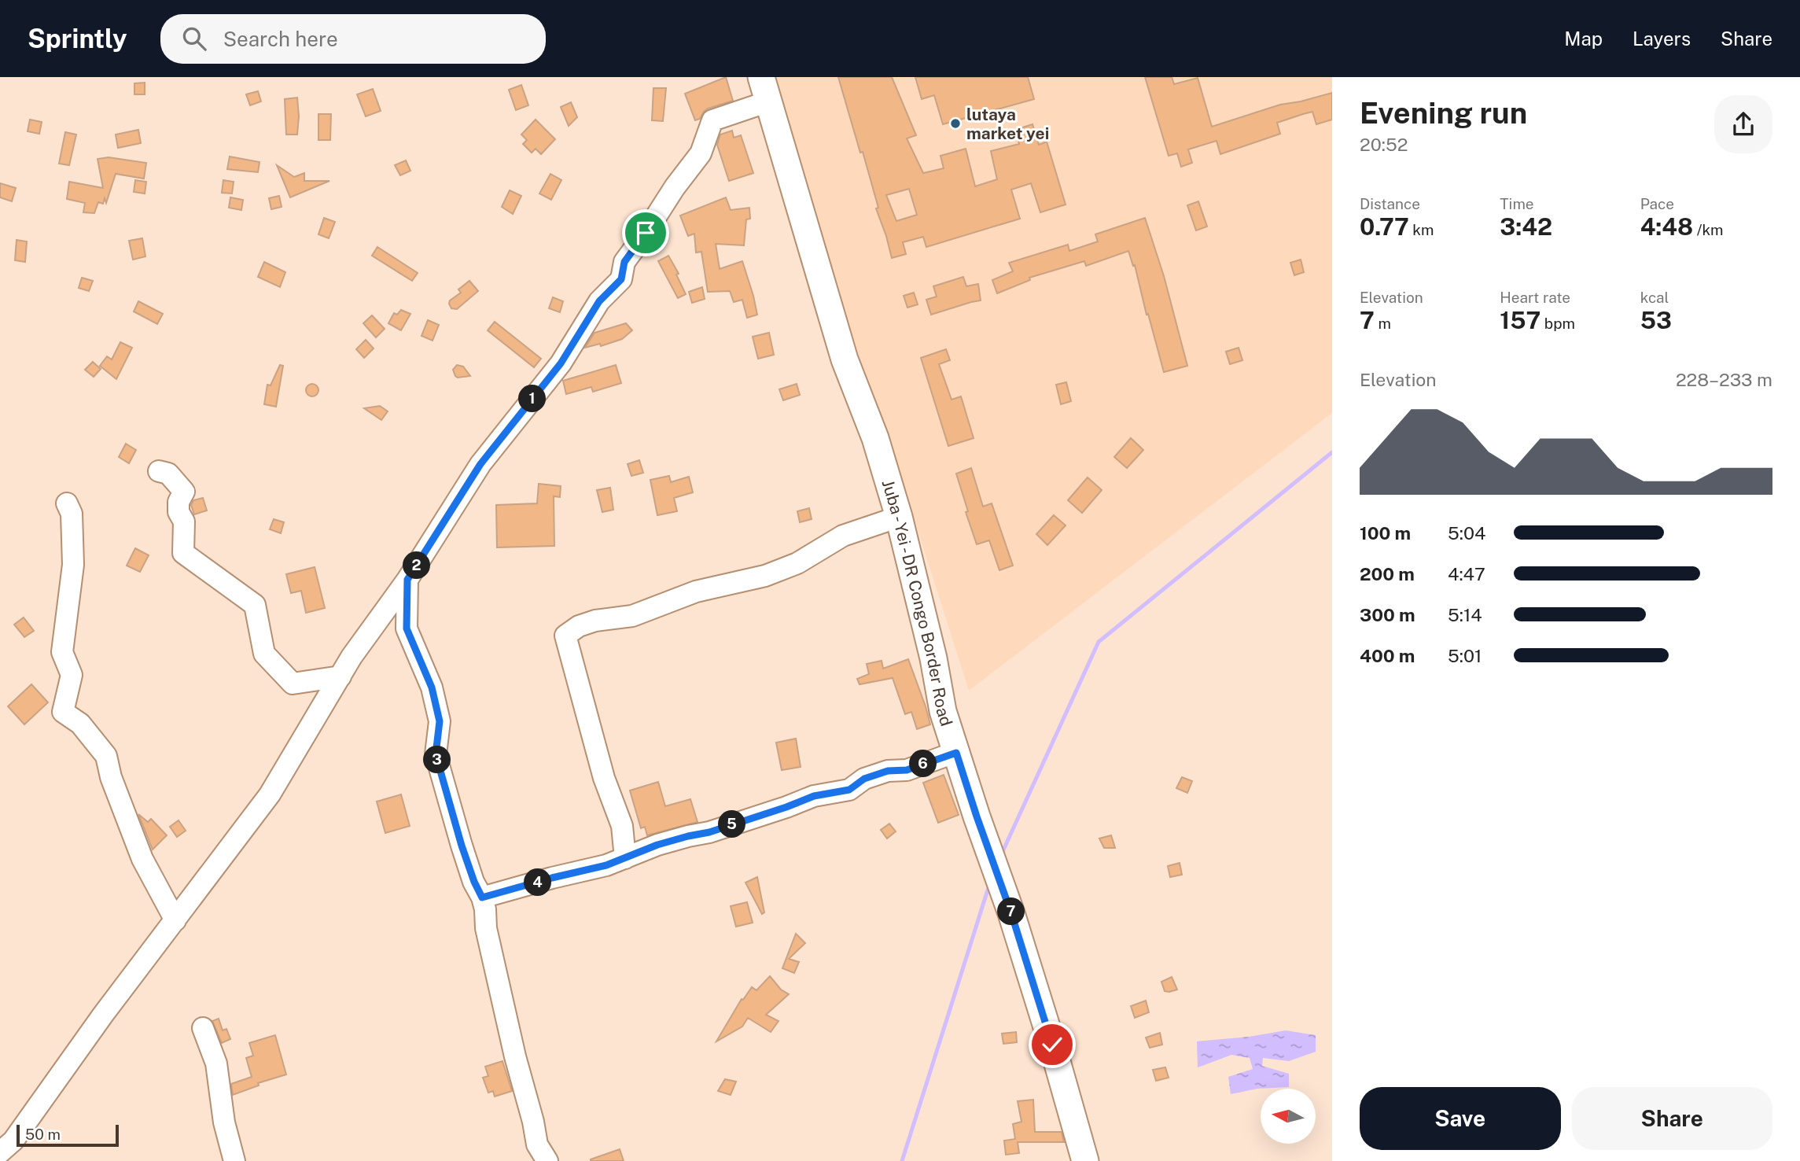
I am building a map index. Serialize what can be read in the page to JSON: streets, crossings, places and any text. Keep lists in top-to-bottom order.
{
  "streets": {
    "main road": ["Juba - Yei - DR Congo Border Road"]
  },
  "places": ["lutaya market yei"],
  "scale_bar": "50 m",
  "north": "left",
  "page": {
    "header": "Sprintly",
    "search": "Search here",
    "nav": ["Map", "Layers", "Share"],
    "heading": ["Evening run", "20:52"],
    "stats": [
      ["Distance", "0.77 km"],
      ["Time", "3:42"],
      ["Pace", "4:48 /km"],
      ["Elevation", "7 m"],
      ["Heart rate", "157 bpm"],
      ["kcal", "53"]
    ],
    "chart": ["Elevation", "228–233 m"],
    "pins": [
      "1",
      "2",
      "3",
      "6",
      "5",
      "4",
      "7"
    ],
    "list": [
      {
        "name": "100 m",
        "note": "5:04"
      },
      {
        "name": "200 m",
        "note": "4:47"
      },
      {
        "name": "300 m",
        "note": "5:14"
      },
      {
        "name": "400 m",
        "note": "5:01"
      }
    ],
    "buttons": ["Save", "Share"],
    "scale": "50 m"
  }
}
